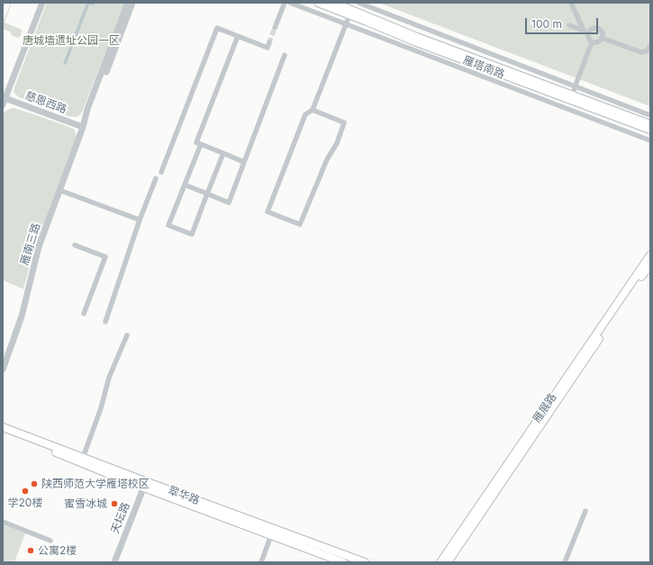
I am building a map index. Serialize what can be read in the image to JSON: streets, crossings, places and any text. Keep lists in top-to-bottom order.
{
  "streets": {
    "main road": ["雁塔南路", "雁展路", "翠华路"],
    "street": ["慈恩西路", "雁南三路", "天坛路"]
  },
  "crossings": [
    ["慈恩西路", "雁南三路"],
    ["翠华路", "天坛路"]
  ],
  "parks": ["唐城墙遗址公园一区"],
  "places": [
    "陕西师范大学雁塔校区",
    "学20楼",
    "蜜雪冰城",
    "公寓2楼"
  ],
  "scale_bar": "100 m"
}
